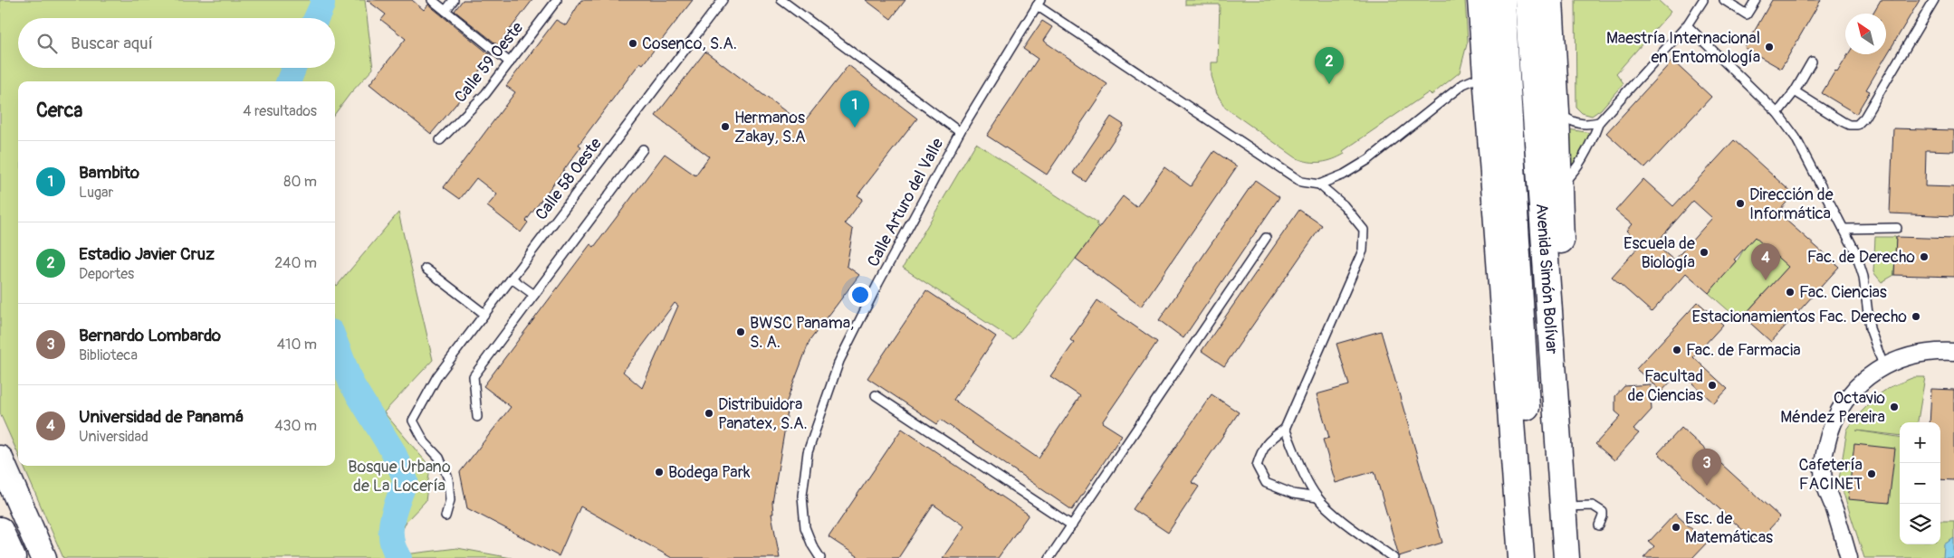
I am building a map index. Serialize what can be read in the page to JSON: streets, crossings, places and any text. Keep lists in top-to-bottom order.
{
  "streets": {
    "main road": ["Avenida Simón Bolívar"],
    "lane": ["Calle 59 Oeste", "Calle 58 Oeste", "Calle Arturo del Valle"]
  },
  "parks": ["Bosque Urbano de La Locería"],
  "places": [
    "Cosenco, S.A.",
    "Maestría Internacional en Entomología",
    "Hermanos Zakay, S.A",
    "Dirección de Informática",
    "Escuela de Biología",
    "Fac. de Derecho",
    "Fac. Ciencias",
    "Estacionamientos Fac. Derecho",
    "BWSC Panama, S. A.",
    "Fac. de Farmacia",
    "Facultad de Ciencias",
    "Octavio Méndez Pereira",
    "Distribuidora Panatex, S.A.",
    "Bodega Park",
    "Cafetería FACINET",
    "Esc. de Matemáticas"
  ],
  "north": "top left",
  "page": {
    "search": "Buscar aquí",
    "pins": [
      "2",
      "1",
      "4",
      "3"
    ],
    "heading": ["Cerca", "4 resultados"],
    "list": [
      {
        "mark": "1",
        "name": "Bambito",
        "note": "Lugar",
        "value": "80 m"
      },
      {
        "mark": "2",
        "name": "Estadio Javier Cruz",
        "note": "Deportes",
        "value": "240 m"
      },
      {
        "mark": "3",
        "name": "Bernardo Lombardo",
        "note": "Biblioteca",
        "value": "410 m"
      },
      {
        "mark": "4",
        "name": "Universidad de Panamá",
        "note": "Universidad",
        "value": "430 m"
      }
    ],
    "map_buttons": ["+", "−"]
  }
}
